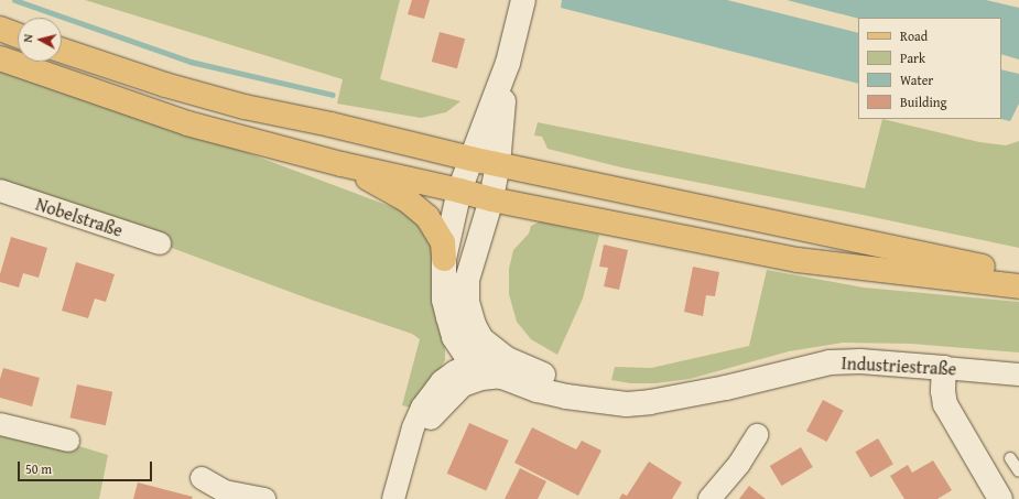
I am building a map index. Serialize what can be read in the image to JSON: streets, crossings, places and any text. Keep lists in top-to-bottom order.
{
  "streets": {
    "street": ["Nobelstraße", "Industriestraße"]
  },
  "legend": [
    "Road",
    "Park",
    "Water",
    "Building"
  ],
  "scale_bar": "50 m",
  "north": "left"
}
